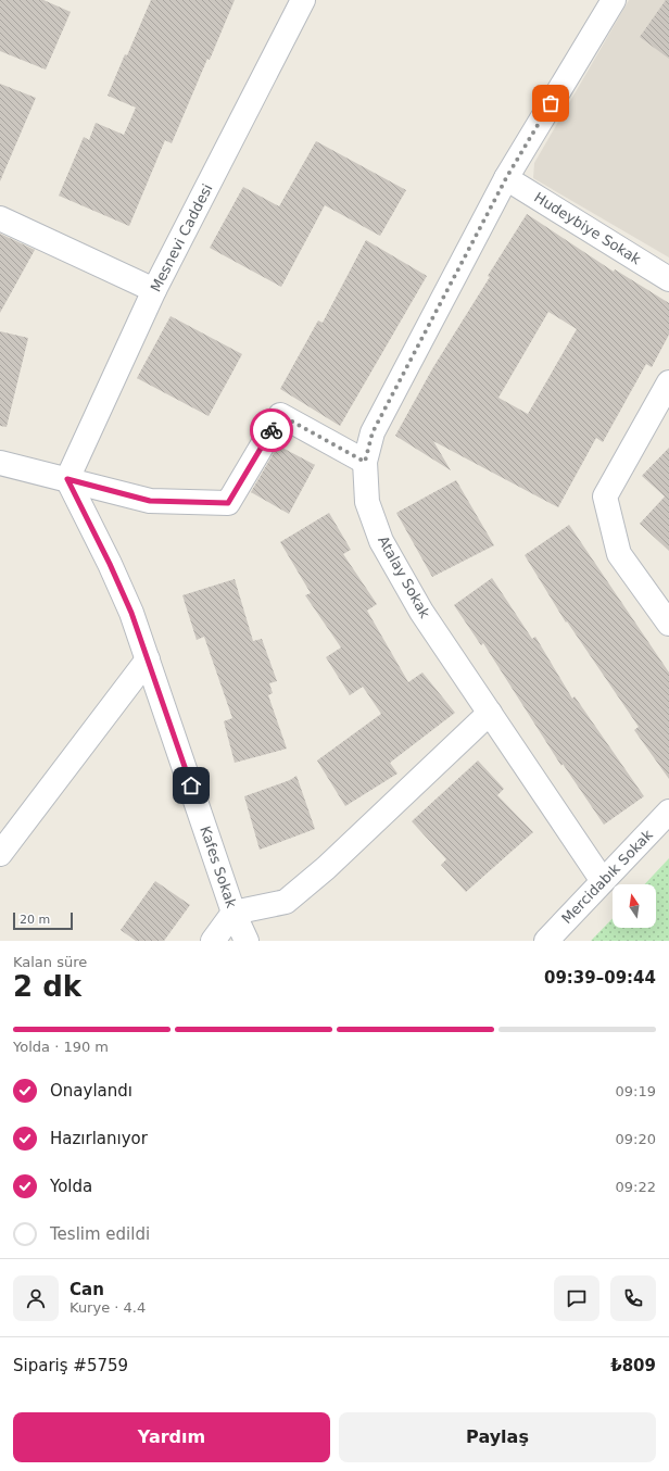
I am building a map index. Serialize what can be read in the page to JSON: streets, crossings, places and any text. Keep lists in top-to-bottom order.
{
  "streets": {
    "street": [
      "Hudeybiye Sokak",
      "Mesnevi Caddesi",
      "Atalay Sokak",
      "Kafes Sokak",
      "Mercidabık Sokak"
    ]
  },
  "crossings": [
    ["Hudeybiye Sokak", "Atalay Sokak"],
    ["Mesnevi Caddesi", "Kafes Sokak"],
    ["Atalay Sokak", "Mercidabık Sokak"]
  ],
  "scale_bar": "20 m",
  "north": "top",
  "page": {
    "scale": "20 m",
    "heading": ["2 dk", "Kalan süre", "09:39–09:44"],
    "panel": [
      "Can",
      "Kurye · 4.4",
      "Sipariş #5759",
      "₺809"
    ],
    "bar": "Yolda · 190 m",
    "list": [
      ["Onaylandı", "09:19"],
      ["Hazırlanıyor", "09:20"],
      ["Yolda", "09:22"],
      "Teslim edildi"
    ],
    "buttons": ["Yardım", "Paylaş"]
  }
}
